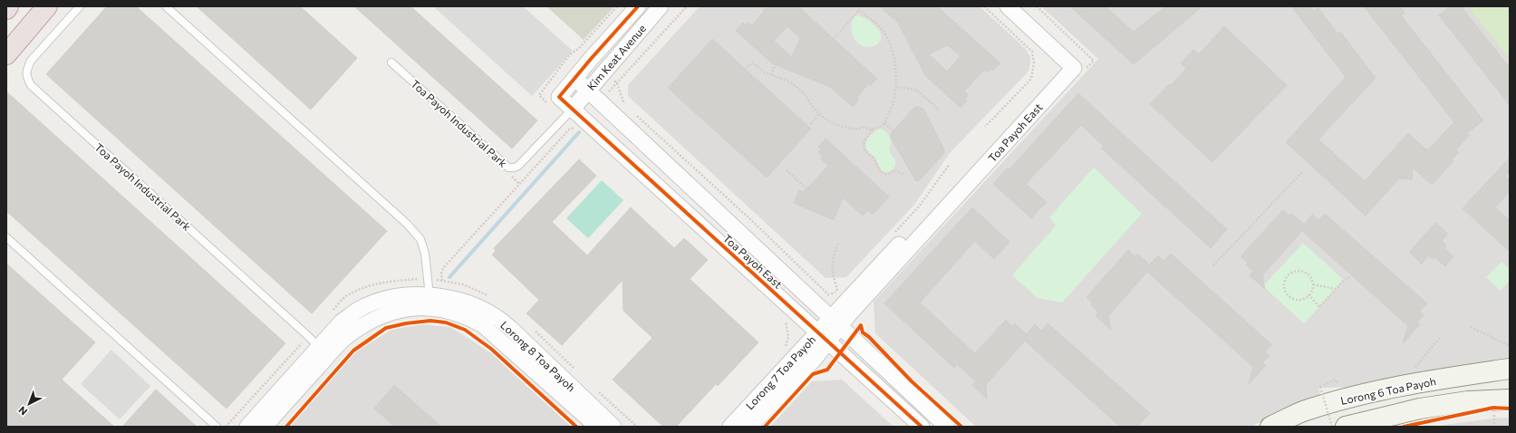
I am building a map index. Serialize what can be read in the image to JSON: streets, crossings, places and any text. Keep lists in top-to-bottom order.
{
  "streets": {
    "main road": ["Lorong 6 Toa Payoh"],
    "street": [
      "Kim Keat Avenue",
      "Toa Payoh East",
      "Lorong 8 Toa Payoh",
      "Lorong 7 Toa Payoh"
    ],
    "lane": ["Toa Payoh Industrial Park"]
  },
  "crossings": [
    ["Kim Keat Avenue", "Toa Payoh Industrial Park"],
    ["Kim Keat Avenue", "Toa Payoh East"],
    ["Toa Payoh Industrial Park", "Toa Payoh East"],
    ["Toa Payoh Industrial Park", "Lorong 8 Toa Payoh"],
    ["Toa Payoh East", "Lorong 7 Toa Payoh"]
  ],
  "north": "bottom left"
}
